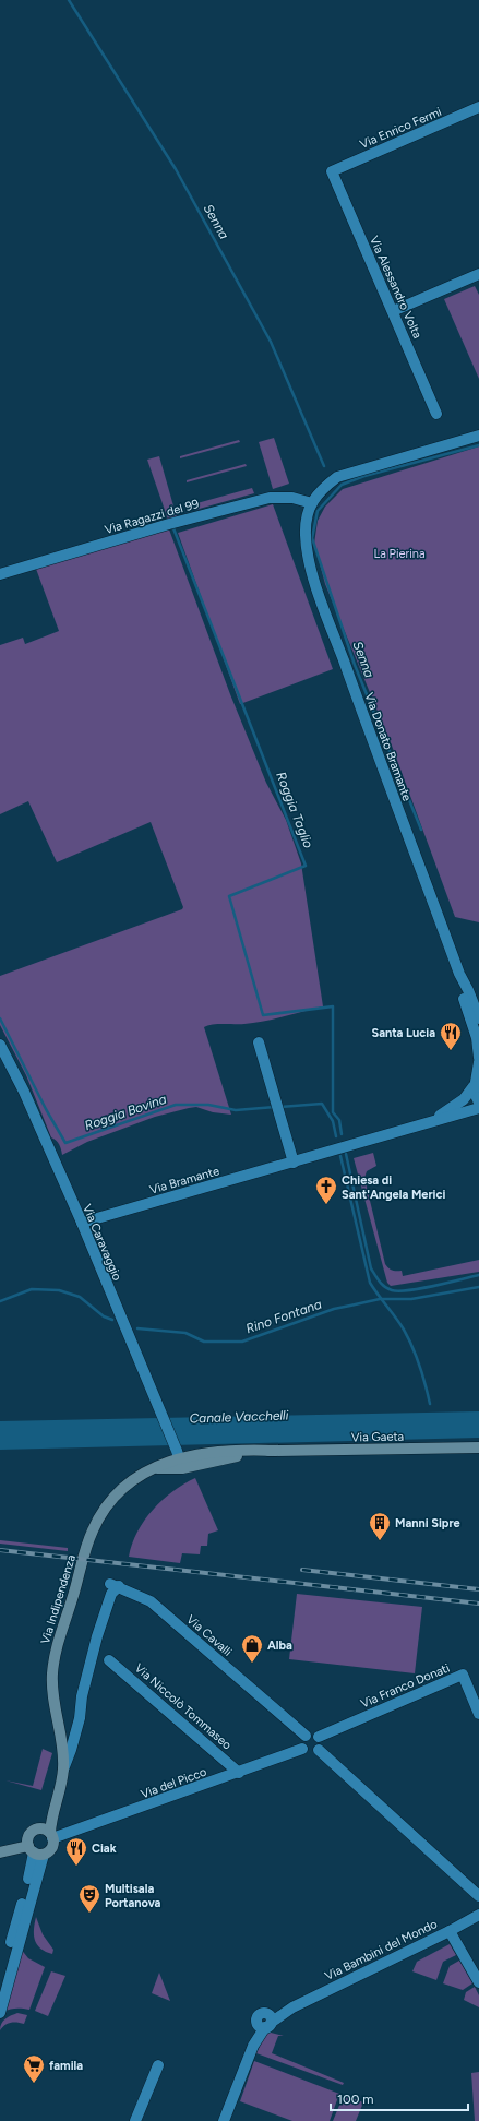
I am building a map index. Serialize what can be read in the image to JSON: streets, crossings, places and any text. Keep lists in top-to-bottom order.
{
  "streets": {
    "main road": ["Via Gaeta", "Via Indipendenza"],
    "street": [
      "Via Enrico Fermi",
      "Via Alessandro Volta",
      "Via Ragazzi del 99",
      "Via Donato Bramante",
      "Via Bramante",
      "Via Caravaggio",
      "Via Cavalli",
      "Via Franco Donati",
      "Via Niccolò Tommaseo",
      "Via del Picco",
      "Via Bambini del Mondo"
    ]
  },
  "crossings": [
    ["Via Enrico Fermi", "Via Alessandro Volta"],
    ["Via Ragazzi del 99", "Via Donato Bramante"],
    ["Via Bramante", "Via Caravaggio"],
    ["Via Caravaggio", "Via Gaeta"],
    ["Via Caravaggio", "Via Indipendenza"],
    ["Via Gaeta", "Via Indipendenza"],
    ["Via Indipendenza", "Via Cavalli"],
    ["Via Indipendenza", "Via del Picco"],
    ["Via Cavalli", "Via Franco Donati"],
    ["Via Cavalli", "Via del Picco"],
    ["Via Franco Donati", "Via del Picco"],
    ["Via Niccolò Tommaseo", "Via del Picco"]
  ],
  "water": [
    "Senna",
    "Roggia Taglio",
    "Roggia Bovina",
    "Rino Fontana",
    "Canale Vacchelli"
  ],
  "parks": ["La Pierina"],
  "places": {
    "restaurant": ["Santa Lucia", "Ciak"],
    "church": ["Chiesa di Sant'Angela Merici"],
    "building": ["Manni Sipre"],
    "shop": ["Alba"],
    "theatre": ["Multisala Portanova"],
    "supermarket": ["famila"]
  },
  "scale_bar": "100 m"
}
